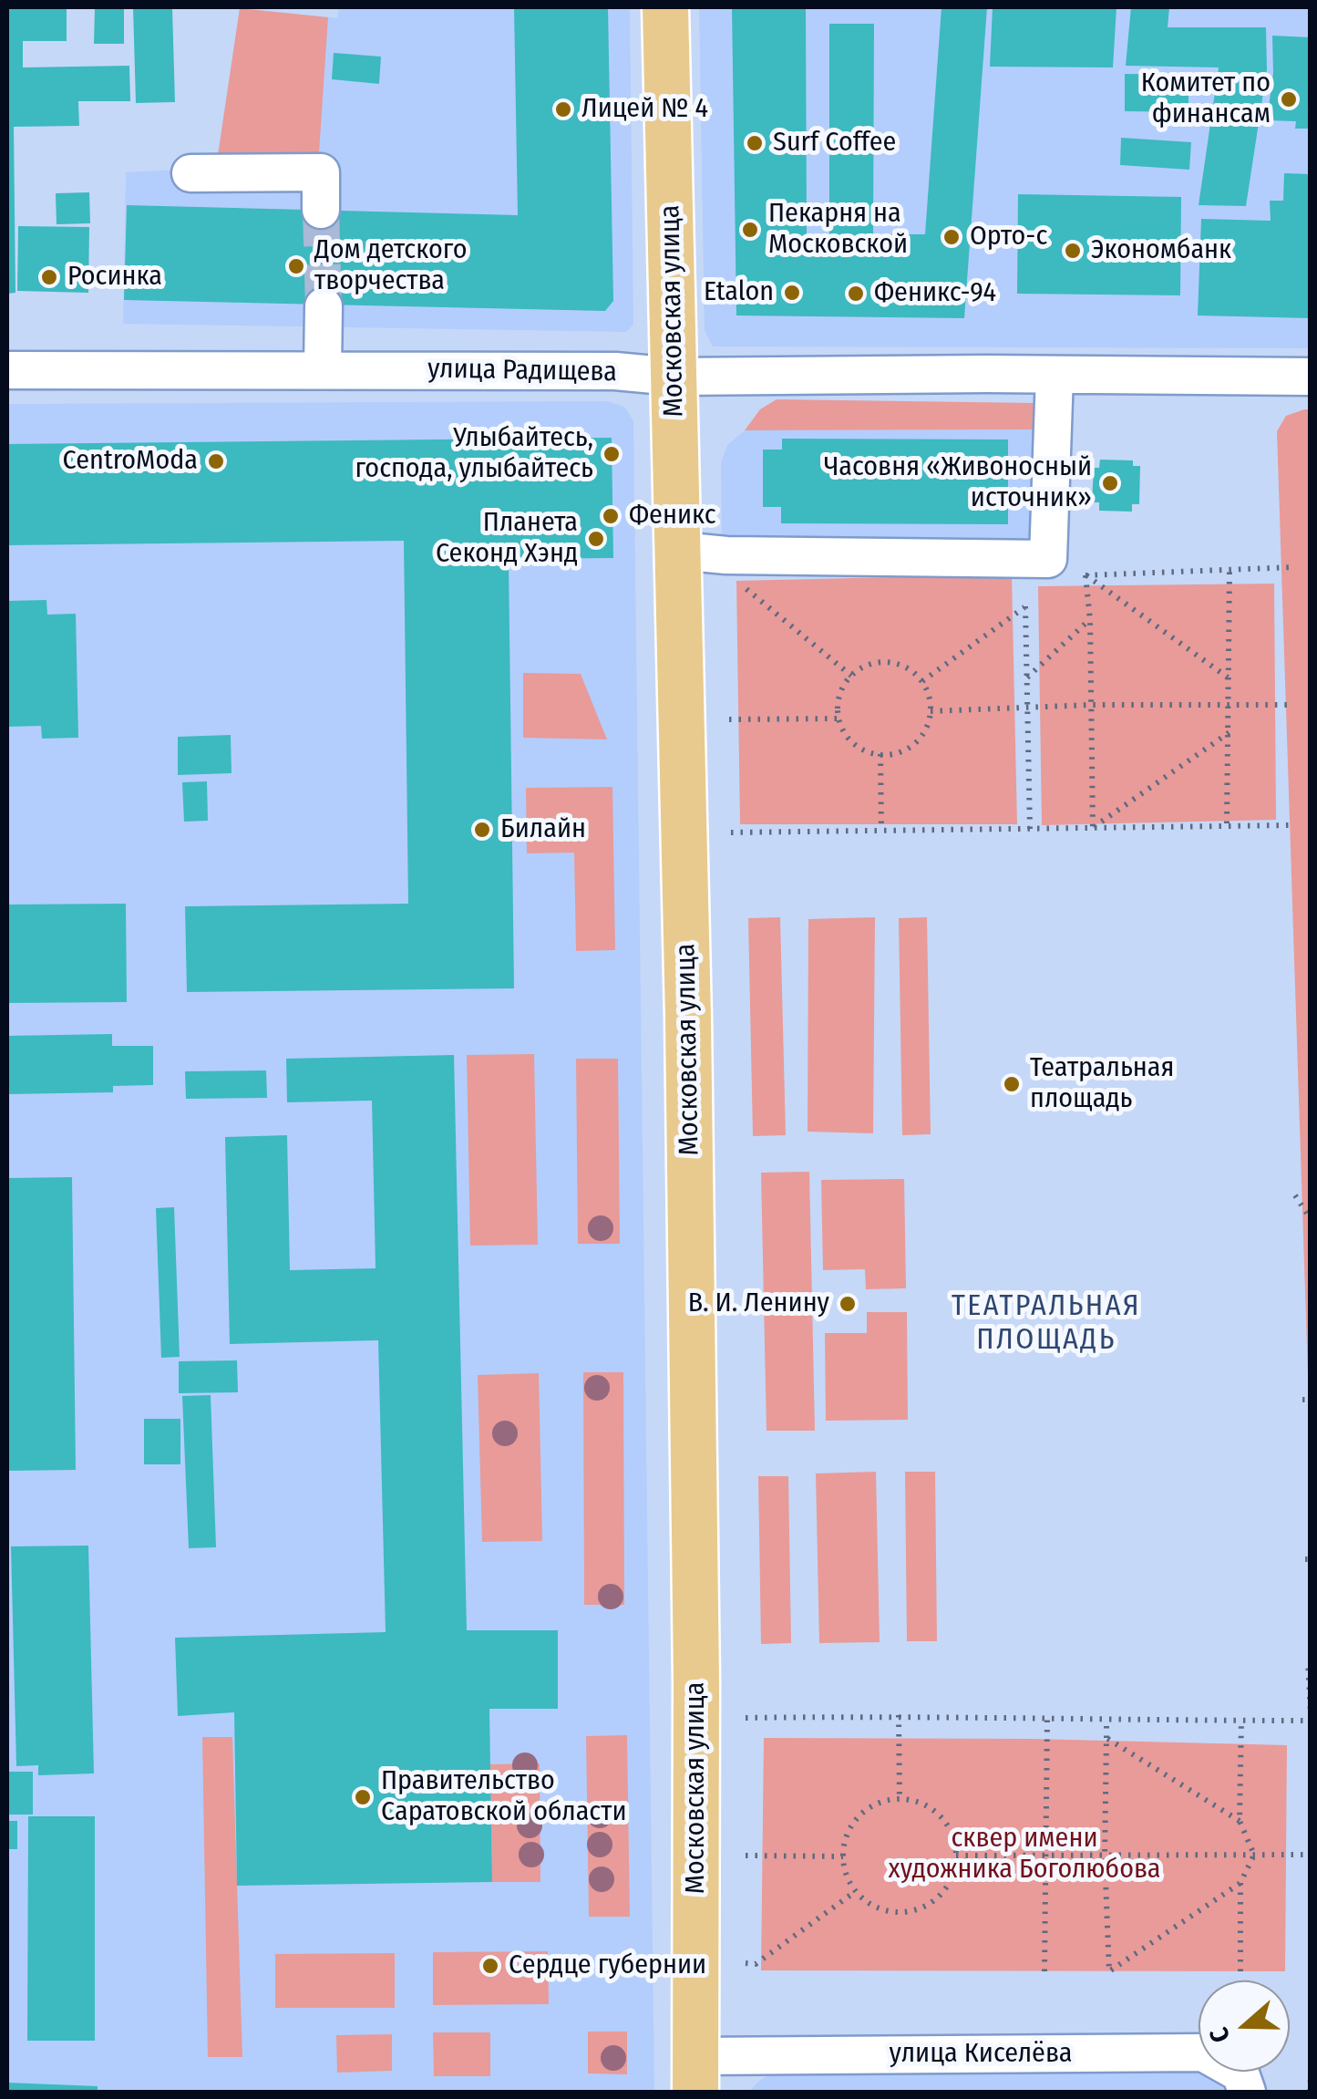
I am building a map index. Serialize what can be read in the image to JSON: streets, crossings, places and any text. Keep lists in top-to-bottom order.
{
  "streets": {
    "main road": ["Московская улица"],
    "street": ["улица Радищева", "улица Киселёва"]
  },
  "crossings": [
    ["Московская улица", "улица Радищева"],
    ["Московская улица", "улица Киселёва"]
  ],
  "districts": ["ТЕАТРАЛЬНАЯ ПЛОЩАДЬ"],
  "parks": ["сквер имени художника Боголюбова"],
  "places": [
    "Комитет по финансам",
    "Лицей № 4",
    "Surf Coffee",
    "Пекарня на Московской",
    "Орто-с",
    "Экономбанк",
    "Дом детского творчества",
    "Росинка",
    "Etalon",
    "Феникс-94",
    "Улыбайтесь, господа, улыбайтесь",
    "CentroModa",
    "Часовня «Живоносный источник»",
    "Феникс",
    "Планета Секонд Хэнд",
    "Билайн",
    "Театральная площадь",
    "В. И. Ленину",
    "Правительство Саратовской области",
    "Сердце губернии"
  ],
  "north": "left"
}
